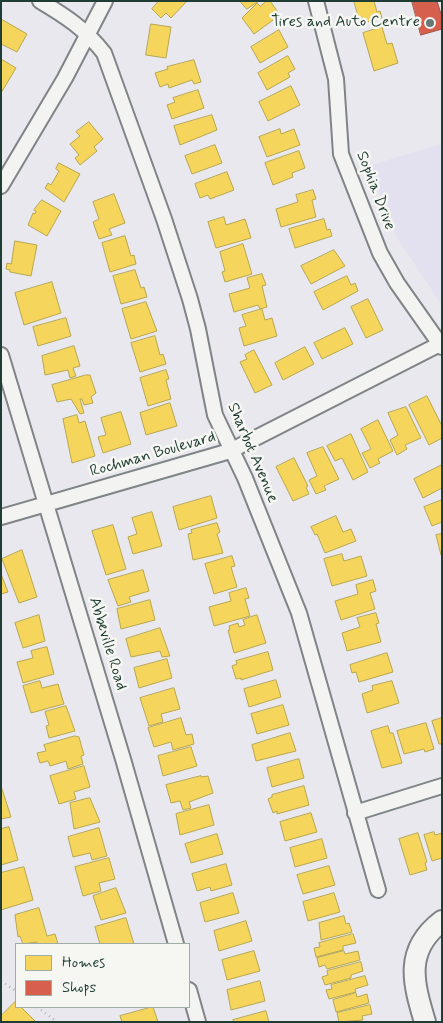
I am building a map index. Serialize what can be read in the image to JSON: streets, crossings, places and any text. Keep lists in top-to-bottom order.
{
  "streets": {
    "street": [
      "Sophia Drive",
      "Sharbot Avenue",
      "Rochman Boulevard",
      "Abbeville Road"
    ]
  },
  "crossings": [
    ["Sophia Drive", "Rochman Boulevard"],
    ["Sharbot Avenue", "Rochman Boulevard"],
    ["Rochman Boulevard", "Abbeville Road"]
  ],
  "places": ["Tires and Auto Centre"],
  "legend": ["Homes", "Shops"]
}
